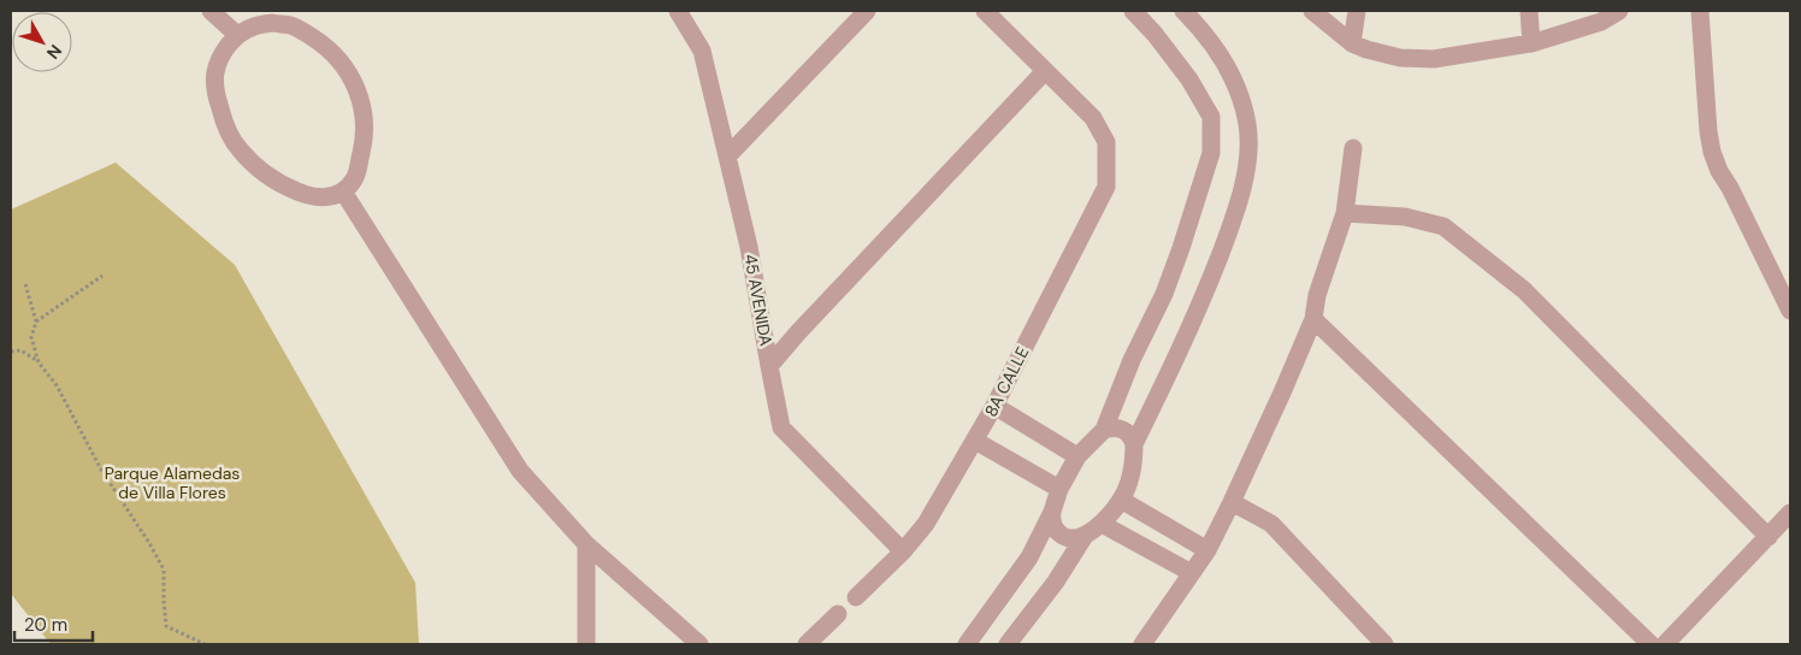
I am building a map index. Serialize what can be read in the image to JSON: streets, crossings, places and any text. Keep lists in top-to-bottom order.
{
  "streets": {
    "street": ["45 AVENIDA", "8A CALLE"]
  },
  "crossings": [
    ["45 AVENIDA", "8A CALLE"]
  ],
  "parks": ["Parque Alamedas de Villa Flores"],
  "scale_bar": "20 m",
  "north": "bottom right"
}
